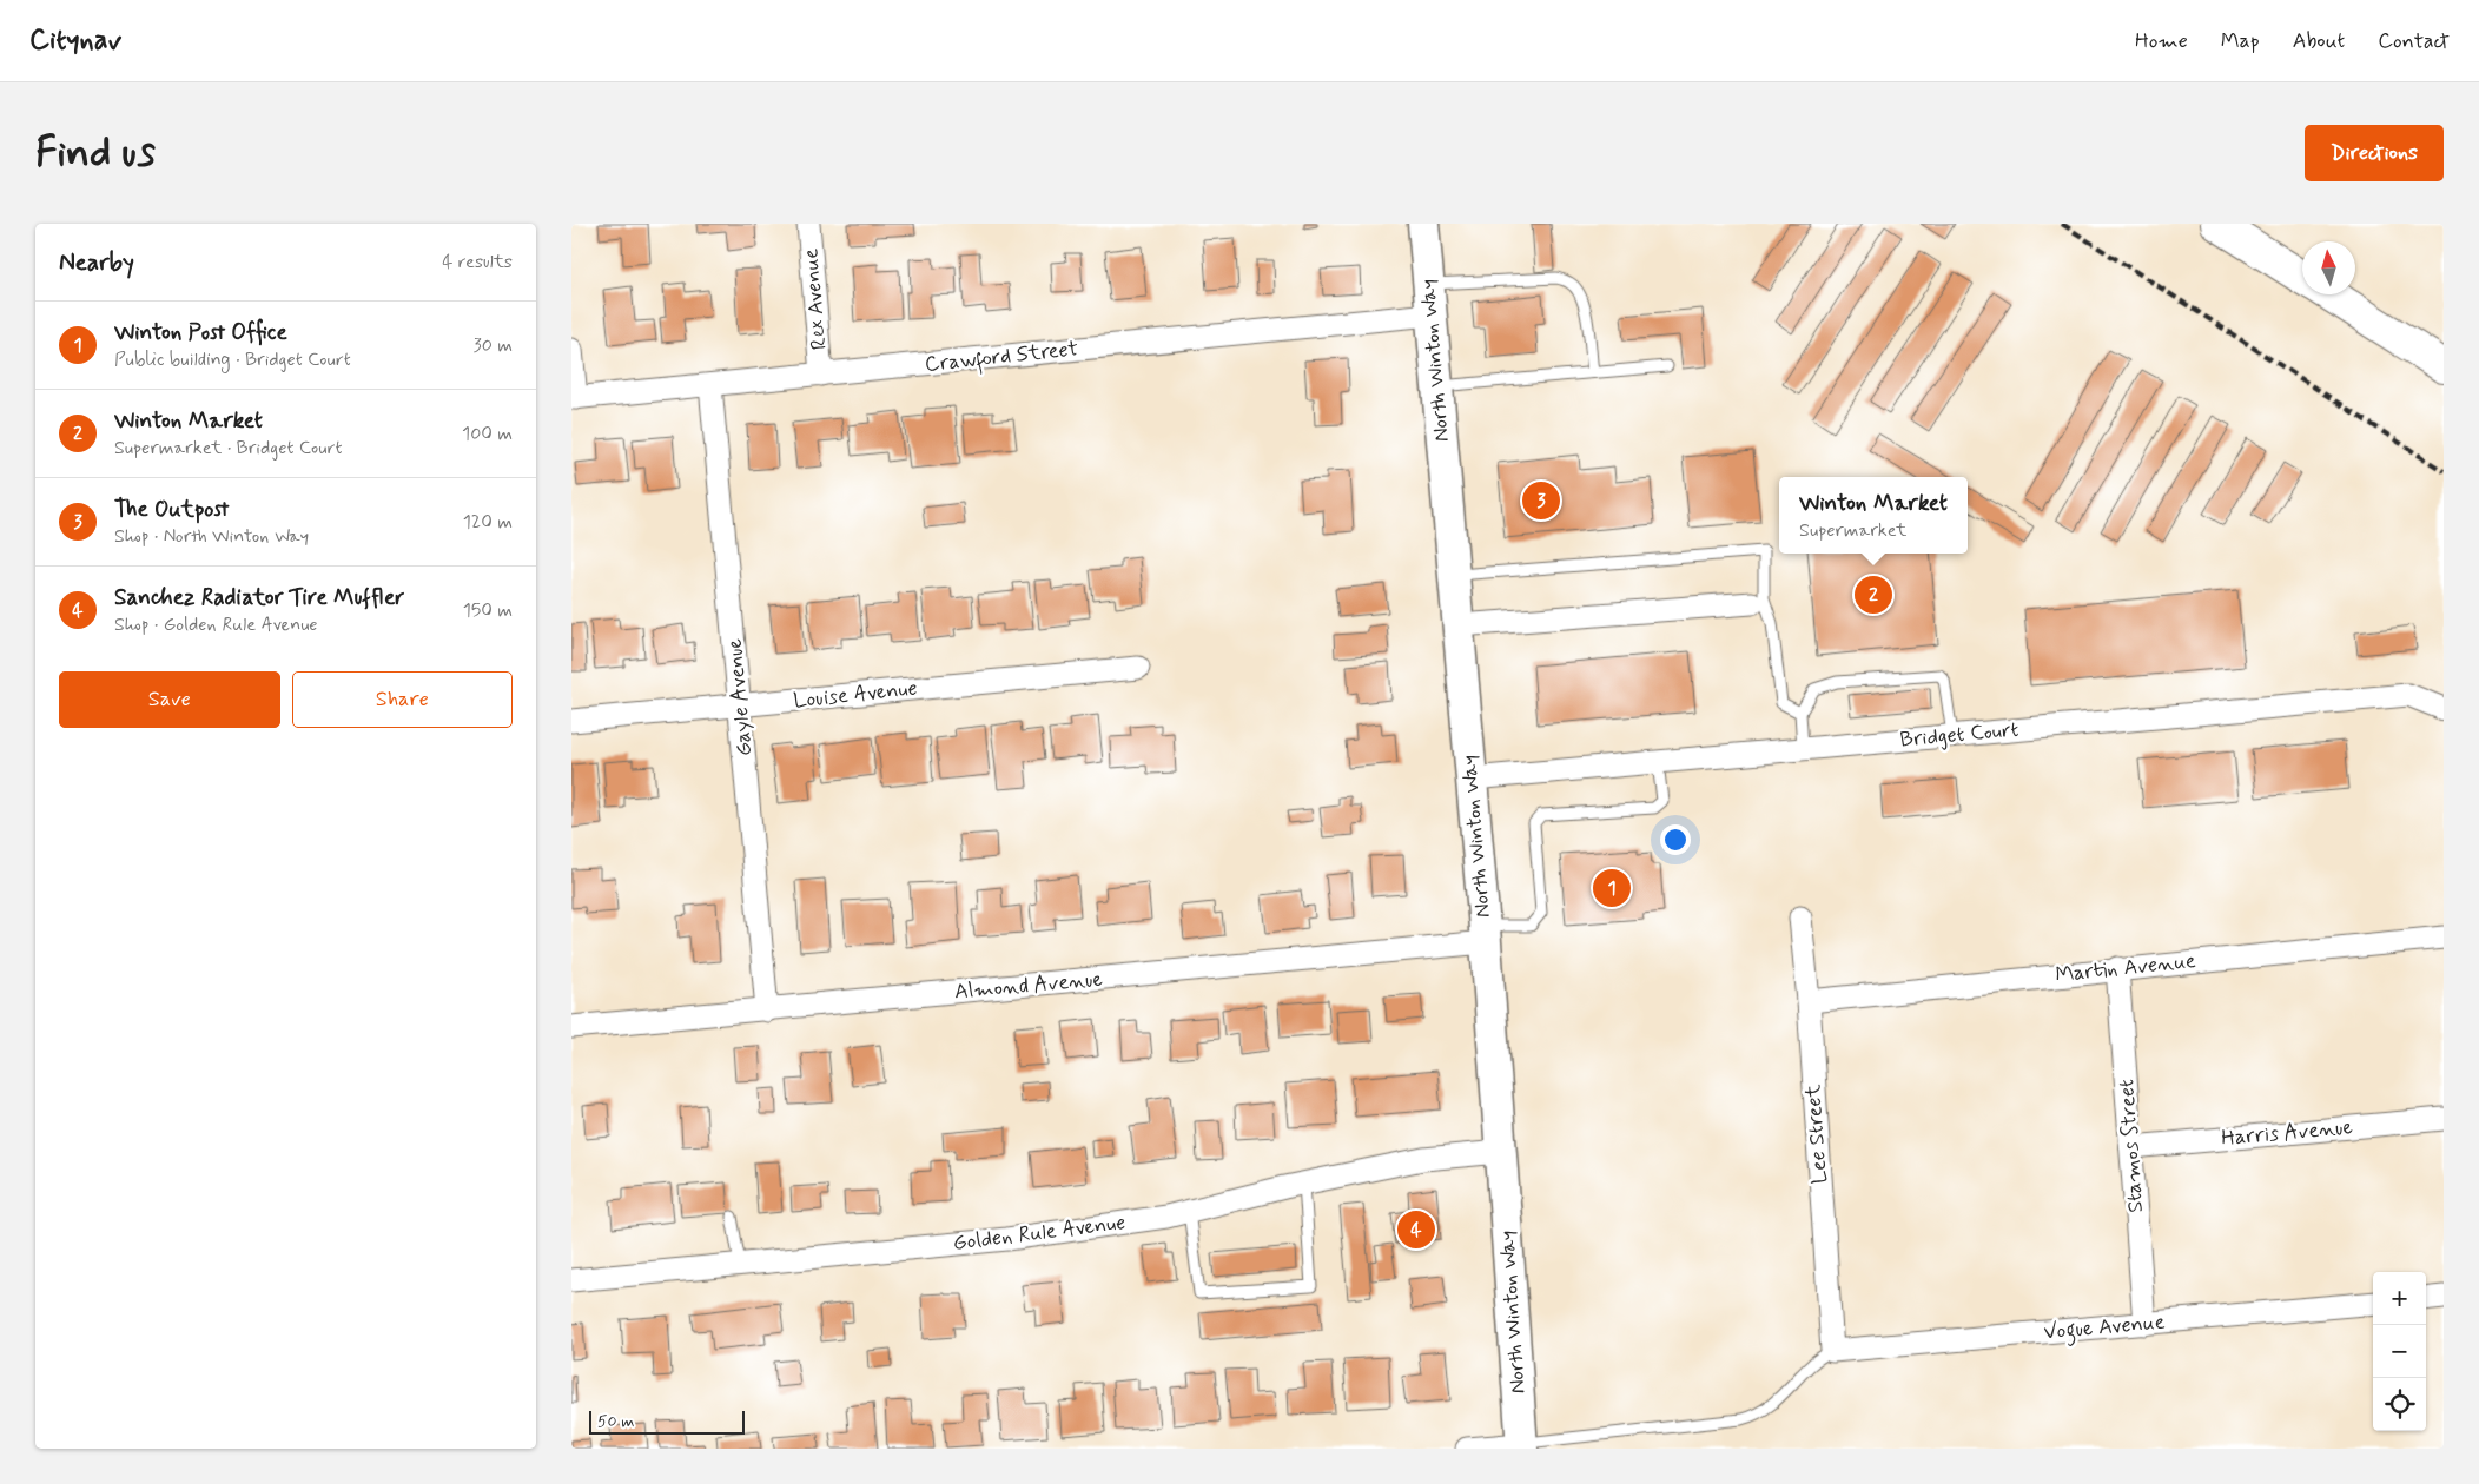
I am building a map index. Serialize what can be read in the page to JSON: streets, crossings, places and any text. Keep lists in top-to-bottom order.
{
  "streets": {
    "main road": ["North Winton Way"],
    "street": [
      "Rex Avenue",
      "Crawford Street",
      "Louise Avenue",
      "Gayle Avenue",
      "Bridget Court",
      "Martin Avenue",
      "Almond Avenue",
      "Harris Avenue",
      "Lee Street",
      "Stamos Street",
      "Golden Rule Avenue",
      "Vogue Avenue"
    ]
  },
  "crossings": [
    ["Rex Avenue", "Crawford Street"],
    ["Crawford Street", "North Winton Way"],
    ["Crawford Street", "Gayle Avenue"],
    ["North Winton Way", "Bridget Court"],
    ["North Winton Way", "Almond Avenue"],
    ["North Winton Way", "Golden Rule Avenue"],
    ["Louise Avenue", "Gayle Avenue"],
    ["Gayle Avenue", "Almond Avenue"],
    ["Martin Avenue", "Lee Street"],
    ["Martin Avenue", "Stamos Street"],
    ["Harris Avenue", "Stamos Street"],
    ["Lee Street", "Vogue Avenue"],
    ["Stamos Street", "Vogue Avenue"]
  ],
  "scale_bar": "50 m",
  "north": "top",
  "page": {
    "header": "Citynav",
    "nav": [
      "Home",
      "Map",
      "About",
      "Contact"
    ],
    "buttons": [
      "Directions",
      ["Save", "Share"]
    ],
    "title": "Find us",
    "heading": ["Nearby", "4 results"],
    "list": [
      {
        "mark": "1",
        "name": "Winton Post Office",
        "note": "Public building · Bridget Court",
        "value": "30 m"
      },
      {
        "mark": "2",
        "name": "Winton Market",
        "note": "Supermarket · Bridget Court",
        "value": "100 m"
      },
      {
        "mark": "3",
        "name": "The Outpost",
        "note": "Shop · North Winton Way",
        "value": "120 m"
      },
      {
        "mark": "4",
        "name": "Sanchez Radiator Tire Muffler",
        "note": "Shop · Golden Rule Avenue",
        "value": "150 m"
      }
    ],
    "popup": ["Winton Market", "Supermarket"],
    "pins": [
      "3",
      "2",
      "1",
      "4"
    ],
    "map_buttons": ["+", "−"],
    "scale": "50 m"
  }
}
